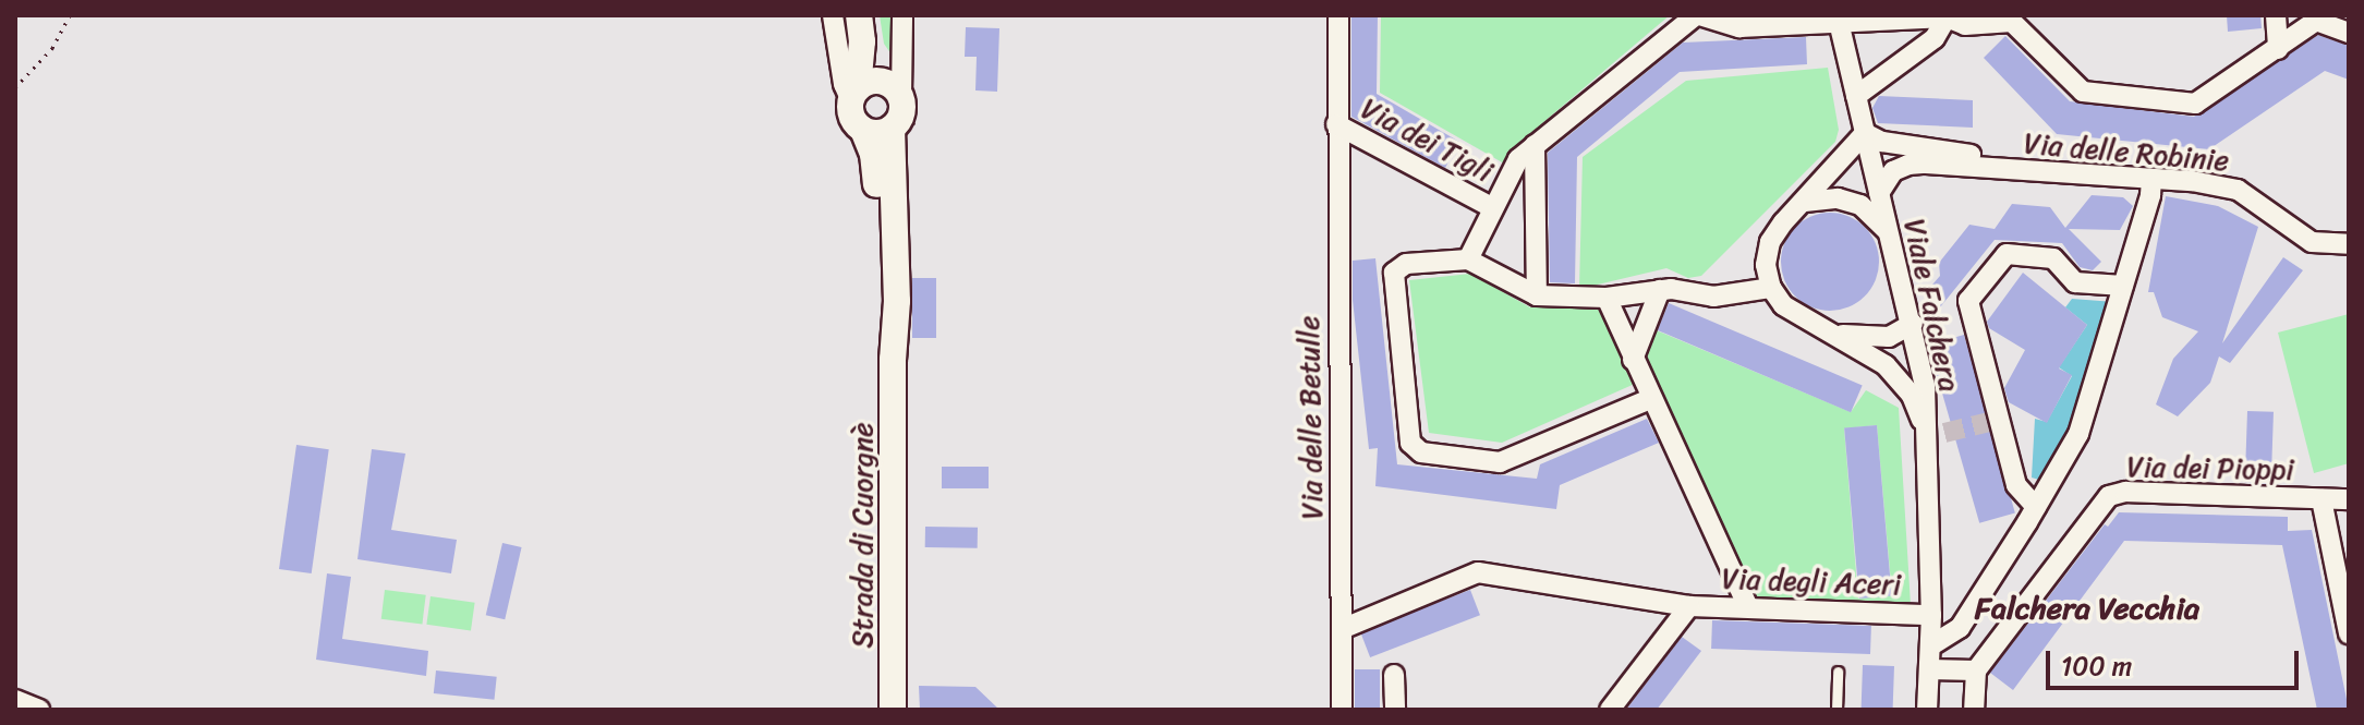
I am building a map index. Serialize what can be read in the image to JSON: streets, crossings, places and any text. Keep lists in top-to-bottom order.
{
  "streets": {
    "main road": ["Strada di Cuorgnè"],
    "street": [
      "Via dei Tigli",
      "Via delle Robinie",
      "Viale Falchera",
      "Via delle Betulle",
      "Via dei Pioppi",
      "Via degli Aceri"
    ]
  },
  "crossings": [
    ["Via dei Tigli", "Via delle Robinie"],
    ["Via dei Tigli", "Viale Falchera"],
    ["Via dei Tigli", "Via delle Betulle"],
    ["Via delle Robinie", "Viale Falchera"],
    ["Viale Falchera", "Via degli Aceri"],
    ["Via delle Betulle", "Via degli Aceri"]
  ],
  "districts": ["Falchera Vecchia"],
  "scale_bar": "100 m"
}
